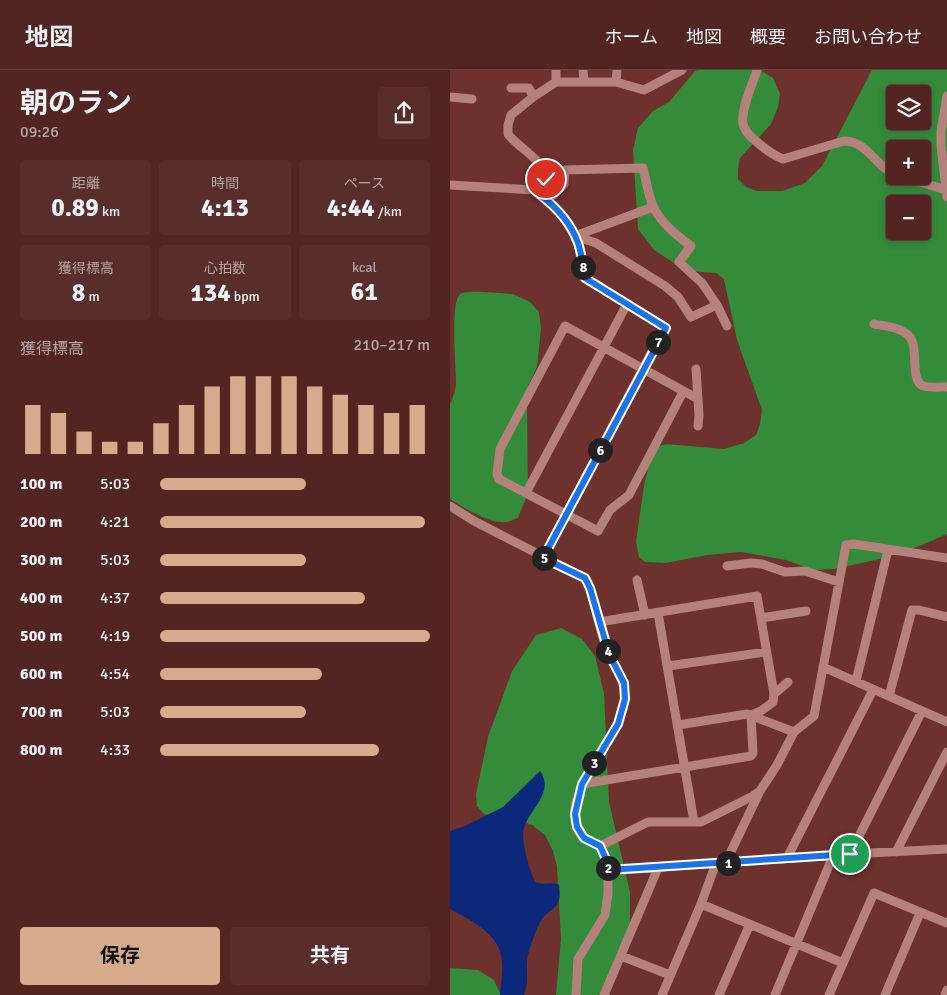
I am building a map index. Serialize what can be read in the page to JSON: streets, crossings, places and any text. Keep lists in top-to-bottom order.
{
  "page": {
    "header": "地図",
    "nav": [
      "ホーム",
      "地図",
      "概要",
      "お問い合わせ"
    ],
    "heading": ["朝のラン", "09:26"],
    "map_buttons": ["+", "−"],
    "stats": [
      ["距離", "0.89 km"],
      ["時間", "4:13"],
      ["ペース", "4:44 /km"],
      ["獲得標高", "8 m"],
      ["心拍数", "134 bpm"],
      ["kcal", "61"]
    ],
    "pins": [
      "8",
      "7",
      "6",
      "5",
      "4",
      "3",
      "1",
      "2"
    ],
    "chart": ["獲得標高", "210–217 m"],
    "list": [
      {
        "name": "100 m",
        "note": "5:03"
      },
      {
        "name": "200 m",
        "note": "4:21"
      },
      {
        "name": "300 m",
        "note": "5:03"
      },
      {
        "name": "400 m",
        "note": "4:37"
      },
      {
        "name": "500 m",
        "note": "4:19"
      },
      {
        "name": "600 m",
        "note": "4:54"
      },
      {
        "name": "700 m",
        "note": "5:03"
      },
      {
        "name": "800 m",
        "note": "4:33"
      }
    ],
    "buttons": ["保存", "共有"]
  }
}
